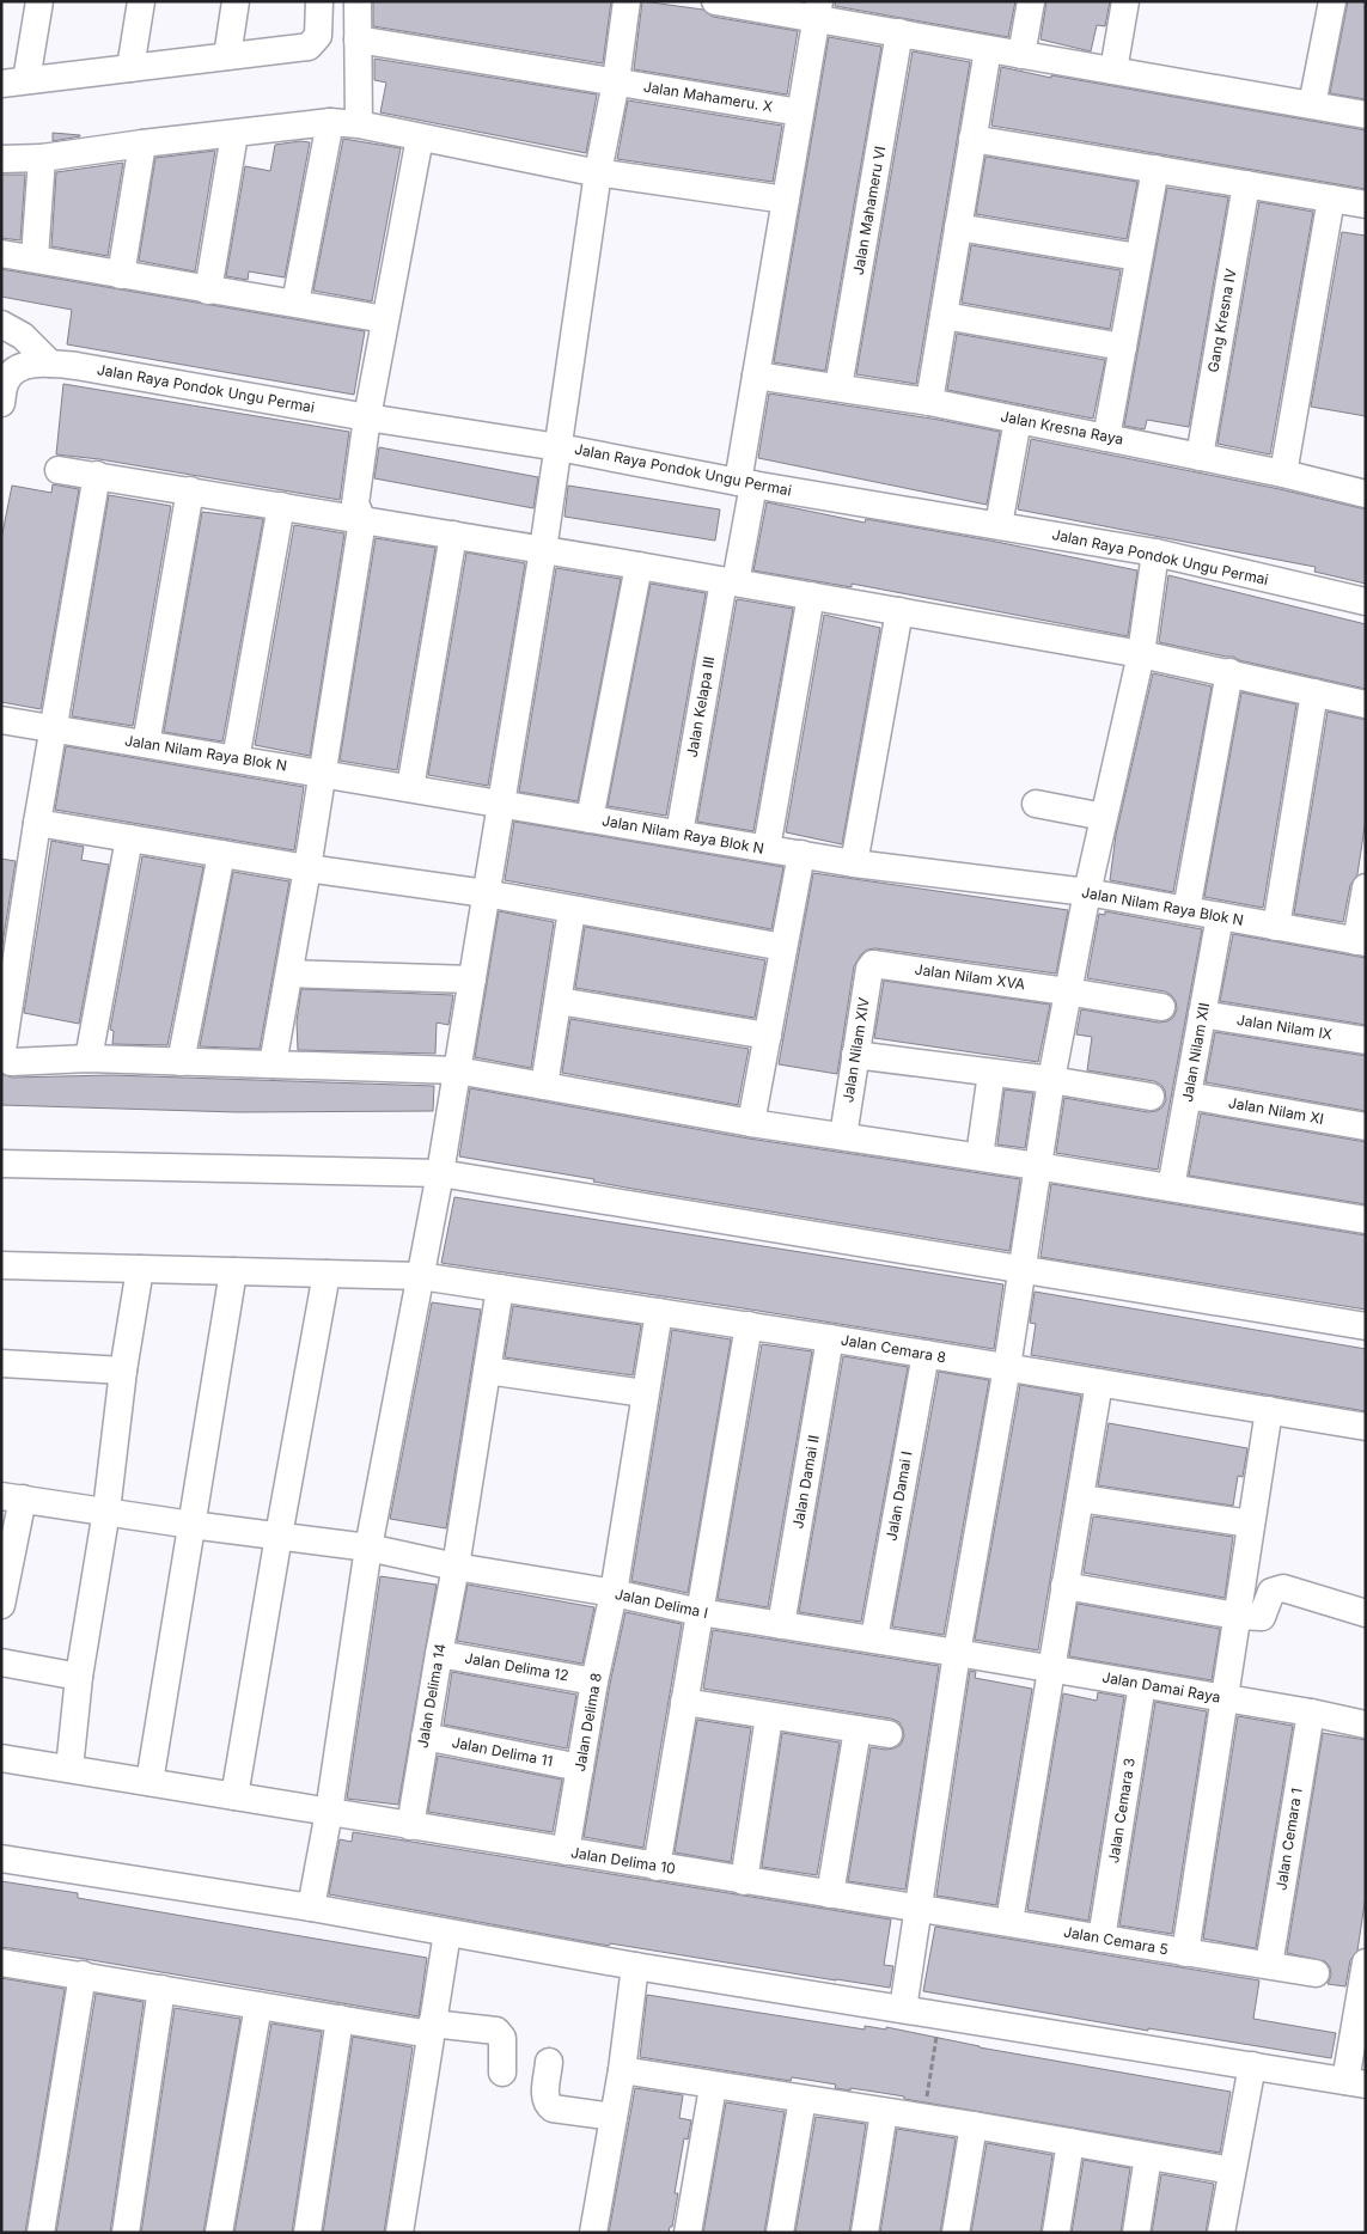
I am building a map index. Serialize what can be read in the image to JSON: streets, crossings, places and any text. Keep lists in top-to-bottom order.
{
  "streets": {
    "street": [
      "Jalan Mahameru. X",
      "Jalan Mahameru VI",
      "Gang Kresna IV",
      "Jalan Raya Pondok Ungu Permai",
      "Jalan Kresna Raya",
      "Jalan Kelapa III",
      "Jalan Nilam Raya Blok N",
      "Jalan Nilam XVA",
      "Jalan Nilam IX",
      "Jalan Nilam XIV",
      "Jalan Nilam XII",
      "Jalan Nilam XI",
      "Jalan Cemara 8",
      "Jalan Damai II",
      "Jalan Damai I",
      "Jalan Delima I",
      "Jalan Delima 12",
      "Jalan Damai Raya",
      "Jalan Delima 14",
      "Jalan Delima 8",
      "Jalan Delima 11",
      "Jalan Cemara 3",
      "Jalan Cemara 1",
      "Jalan Delima 10",
      "Jalan Cemara 5"
    ]
  },
  "crossings": [
    ["Jalan Mahameru. X", "Jalan Kelapa III"],
    ["Jalan Mahameru VI", "Jalan Kresna Raya"],
    ["Gang Kresna IV", "Jalan Kresna Raya"],
    ["Jalan Raya Pondok Ungu Permai", "Jalan Kelapa III"],
    ["Jalan Kresna Raya", "Jalan Kelapa III"],
    ["Jalan Kelapa III", "Jalan Nilam Raya Blok N"],
    ["Jalan Nilam Raya Blok N", "Jalan Nilam XII"],
    ["Jalan Nilam XVA", "Jalan Nilam XIV"],
    ["Jalan Nilam IX", "Jalan Nilam XII"],
    ["Jalan Nilam XII", "Jalan Nilam XI"],
    ["Jalan Cemara 8", "Jalan Damai II"],
    ["Jalan Cemara 8", "Jalan Damai I"],
    ["Jalan Cemara 8", "Jalan Delima 14"],
    ["Jalan Cemara 8", "Jalan Delima 8"],
    ["Jalan Damai II", "Jalan Delima I"],
    ["Jalan Damai I", "Jalan Delima I"],
    ["Jalan Delima I", "Jalan Damai Raya"],
    ["Jalan Delima I", "Jalan Delima 14"],
    ["Jalan Delima I", "Jalan Delima 8"],
    ["Jalan Delima 12", "Jalan Delima 14"],
    ["Jalan Delima 12", "Jalan Delima 8"],
    ["Jalan Damai Raya", "Jalan Cemara 3"],
    ["Jalan Damai Raya", "Jalan Cemara 1"],
    ["Jalan Delima 14", "Jalan Delima 11"],
    ["Jalan Delima 14", "Jalan Delima 10"],
    ["Jalan Delima 8", "Jalan Delima 11"],
    ["Jalan Delima 8", "Jalan Delima 10"],
    ["Jalan Cemara 3", "Jalan Cemara 5"],
    ["Jalan Cemara 1", "Jalan Cemara 5"],
    ["Jalan Delima 10", "Jalan Cemara 5"]
  ]
}
